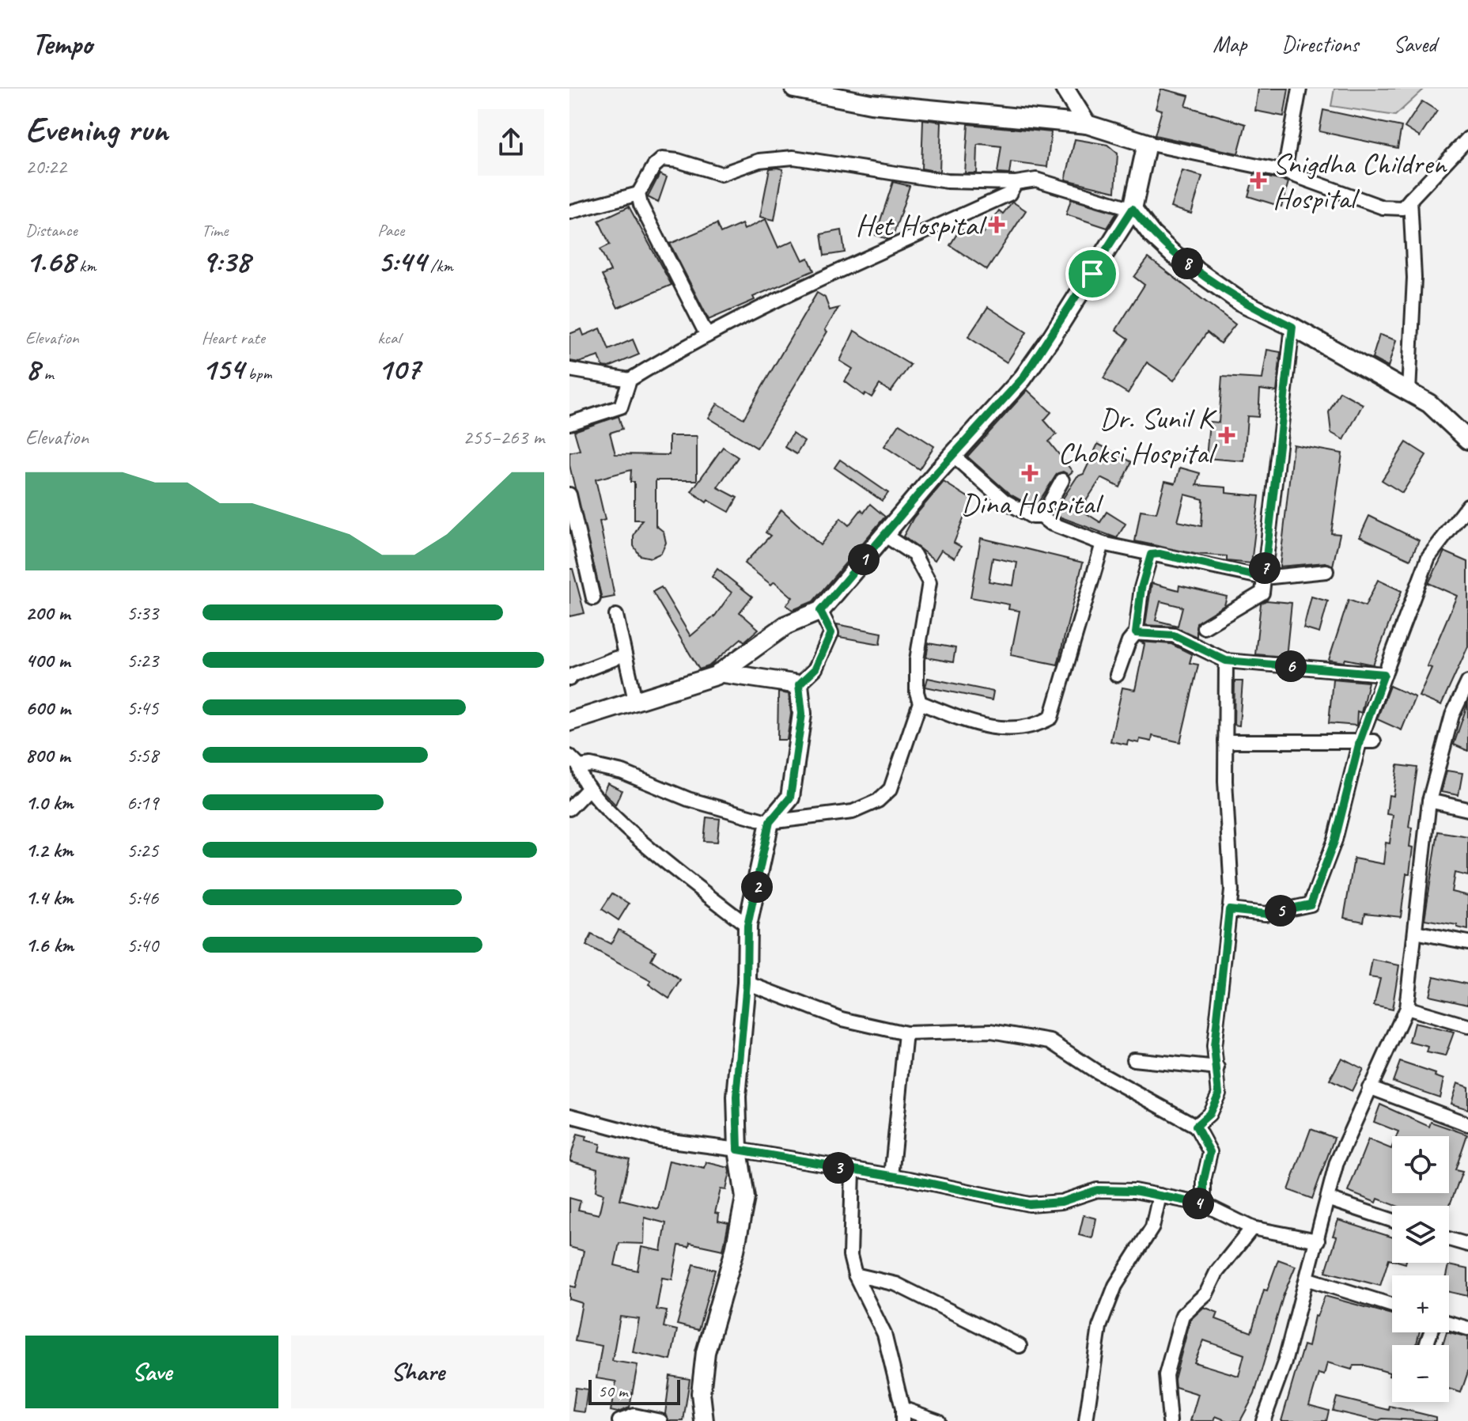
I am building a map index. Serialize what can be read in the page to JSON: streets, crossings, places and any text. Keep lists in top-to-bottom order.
{
  "places": {
    "health": [
      "Snigdha Children Hospital",
      "Het Hospital",
      "Dr. Sunil K Choksi Hospital",
      "Dina Hospital"
    ]
  },
  "scale_bar": "50 m",
  "page": {
    "header": "Tempo",
    "nav": ["Map", "Directions", "Saved"],
    "heading": ["Evening run", "20:22"],
    "stats": [
      ["Distance", "1.68 km"],
      ["Time", "9:38"],
      ["Pace", "5:44 /km"],
      ["Elevation", "8 m"],
      ["Heart rate", "154 bpm"],
      ["kcal", "107"]
    ],
    "pins": [
      "8",
      "1",
      "7",
      "6",
      "2",
      "5",
      "3",
      "4"
    ],
    "chart": ["Elevation", "255–263 m"],
    "list": [
      {
        "name": "200 m",
        "note": "5:33"
      },
      {
        "name": "400 m",
        "note": "5:23"
      },
      {
        "name": "600 m",
        "note": "5:45"
      },
      {
        "name": "800 m",
        "note": "5:58"
      },
      {
        "name": "1.0 km",
        "note": "6:19"
      },
      {
        "name": "1.2 km",
        "note": "5:25"
      },
      {
        "name": "1.4 km",
        "note": "5:46"
      },
      {
        "name": "1.6 km",
        "note": "5:40"
      }
    ],
    "map_buttons": ["+", "−"],
    "buttons": ["Save", "Share"],
    "scale": "50 m"
  }
}
